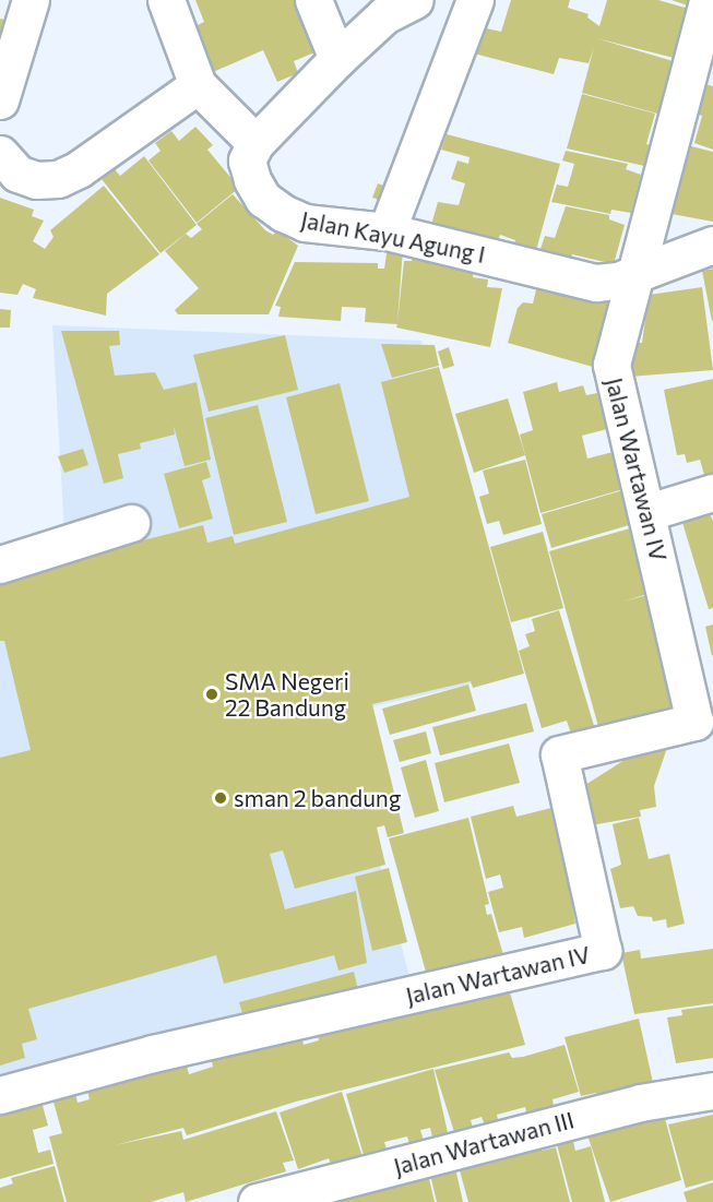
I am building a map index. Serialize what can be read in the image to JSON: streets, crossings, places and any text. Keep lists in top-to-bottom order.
{
  "streets": {
    "street": ["Jalan Kayu Agung I", "Jalan Wartawan IV", "Jalan Wartawan III"]
  },
  "crossings": [
    ["Jalan Kayu Agung I", "Jalan Wartawan IV"]
  ],
  "places": ["SMA Negeri 22 Bandung", "sman 2 bandung"]
}
